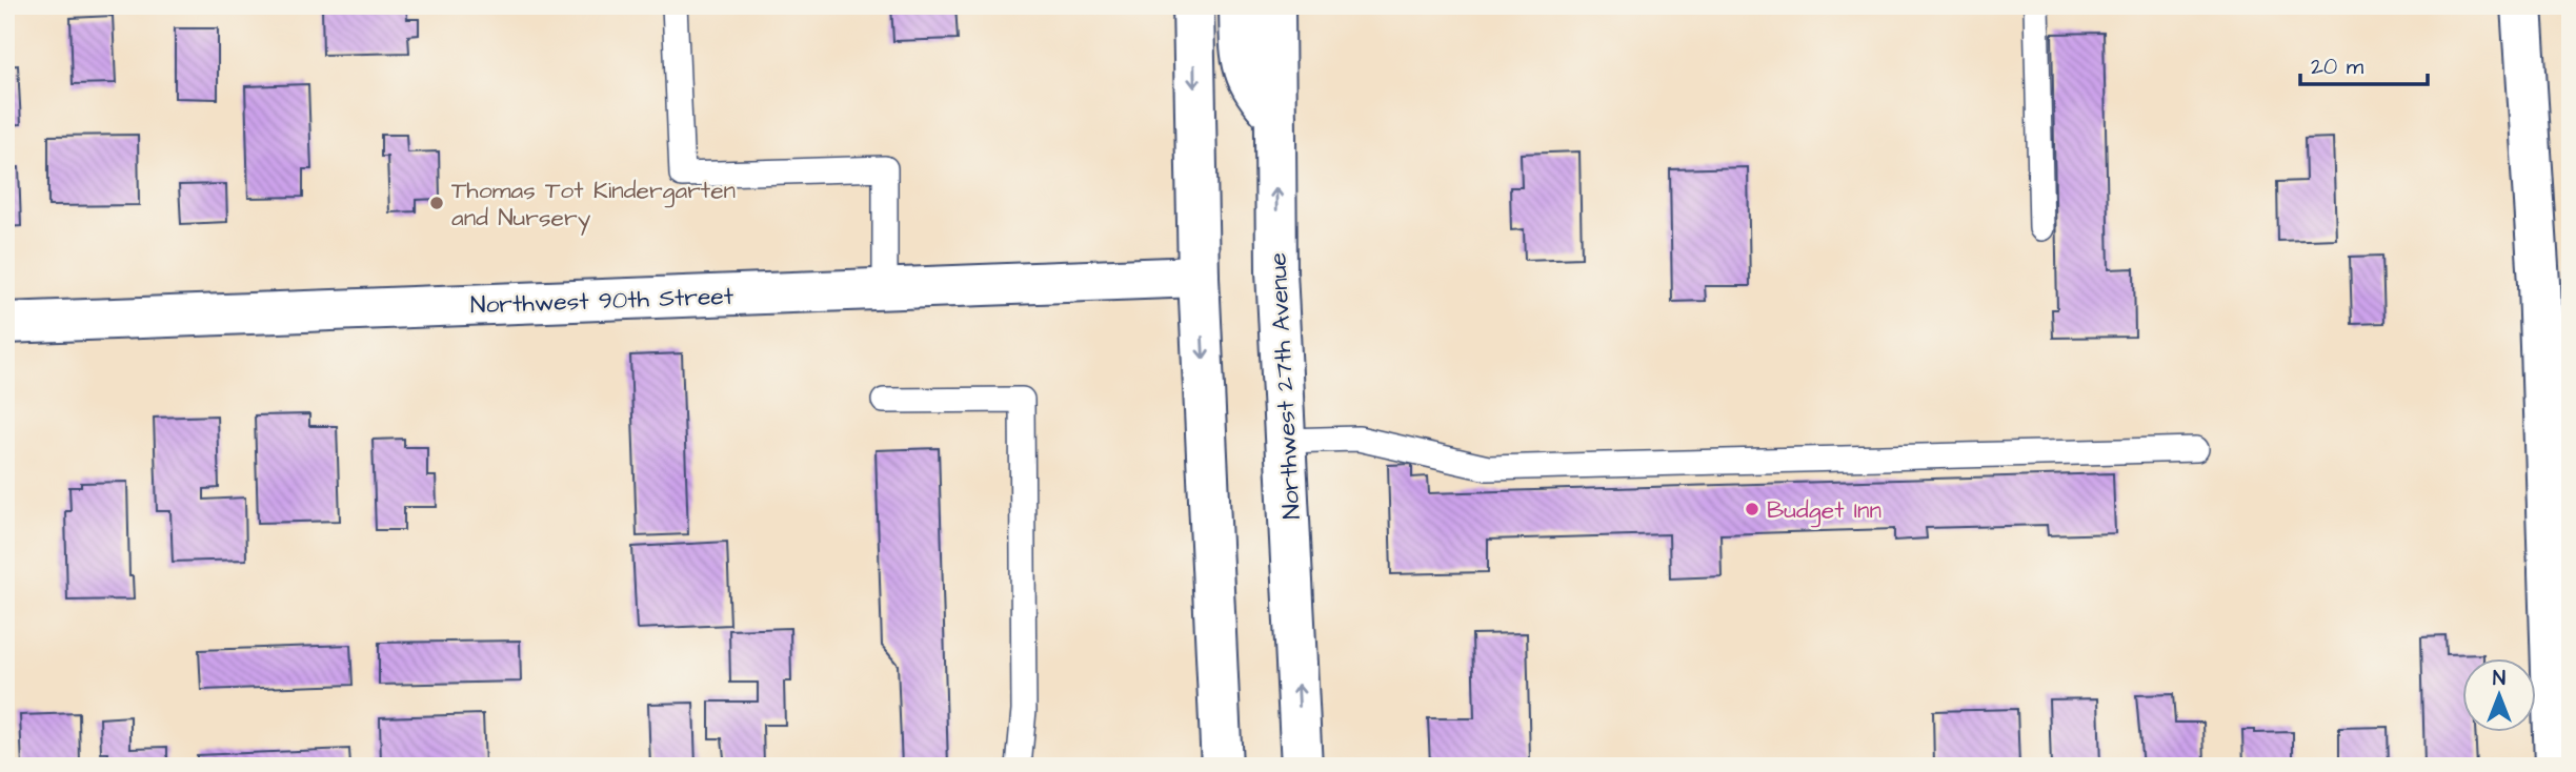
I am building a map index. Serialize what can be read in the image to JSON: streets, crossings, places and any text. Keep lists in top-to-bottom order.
{
  "streets": {
    "street": ["Northwest 90th Street", "Northwest 27th Avenue"]
  },
  "places": ["Thomas Tot Kindergarten and Nursery", "Budget Inn"],
  "scale_bar": "20 m",
  "north": "top"
}
